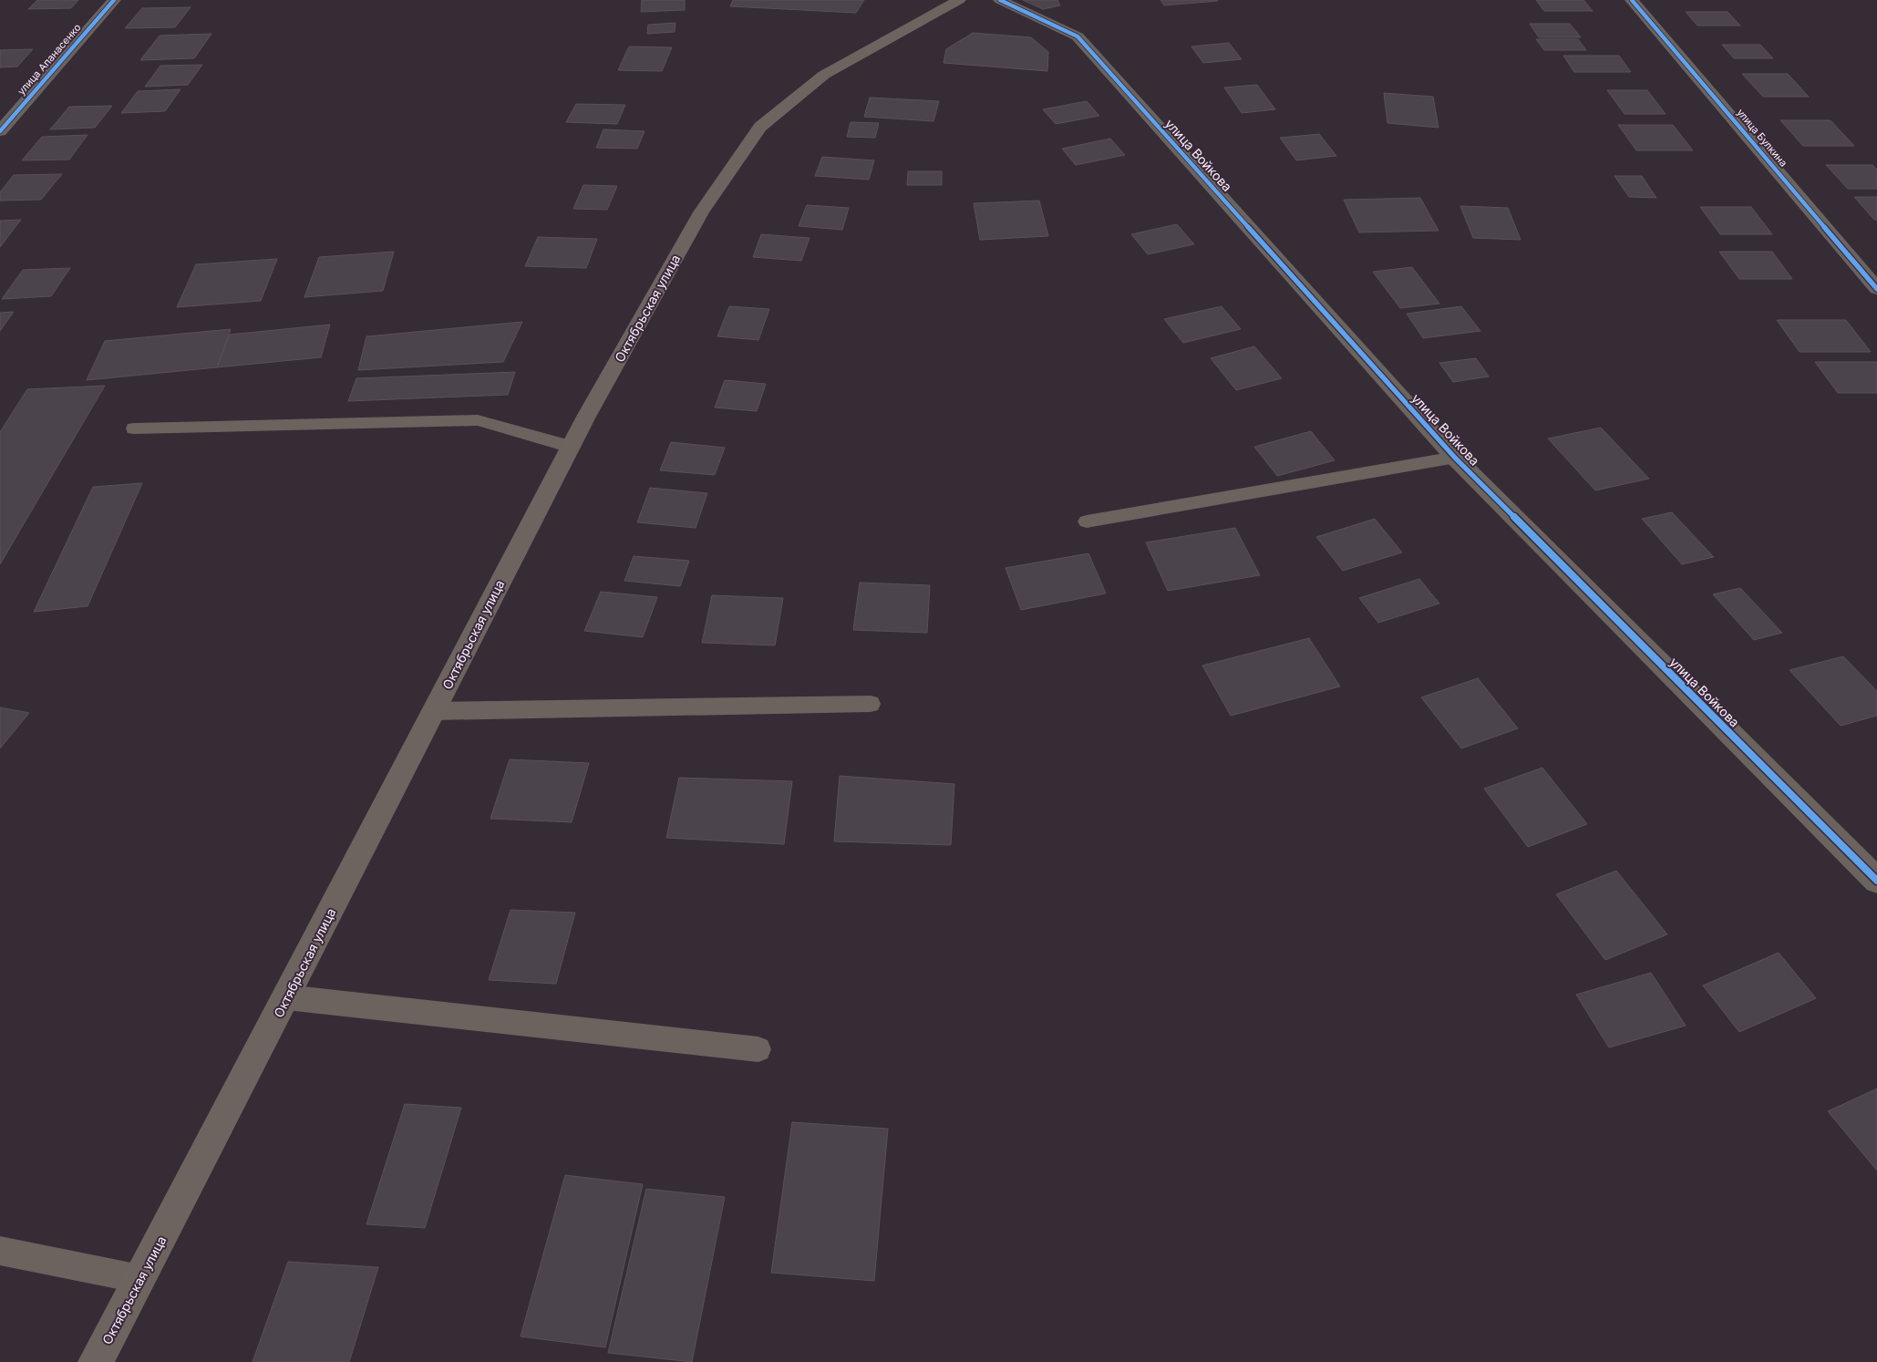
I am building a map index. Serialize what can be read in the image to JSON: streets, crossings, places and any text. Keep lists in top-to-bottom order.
{
  "streets": {
    "main road": ["Октябрьская улица"],
    "street": ["улица Апанасенко", "улица Булкина", "улица Войкова"]
  }
}
